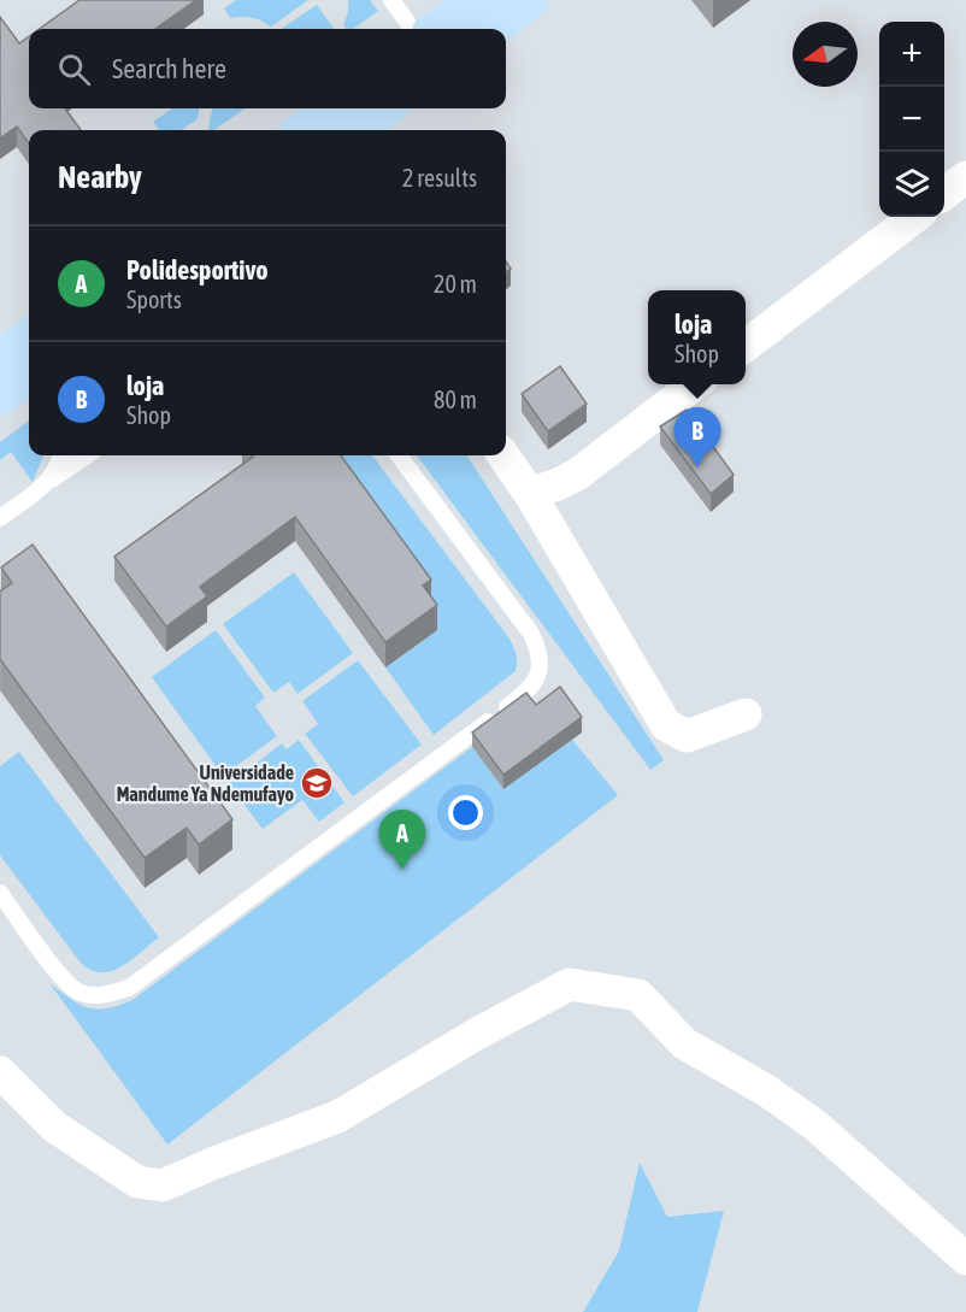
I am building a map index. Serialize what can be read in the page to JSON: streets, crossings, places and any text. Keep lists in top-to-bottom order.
{
  "places": {
    "school or university": ["Universidade Mandume Ya Ndemufayo"]
  },
  "north": "left",
  "page": {
    "map_buttons": ["+", "−"],
    "search": "Search here",
    "heading": ["Nearby", "2 results"],
    "list": [
      {
        "mark": "A",
        "name": "Polidesportivo",
        "note": "Sports",
        "value": "20 m"
      },
      {
        "mark": "B",
        "name": "loja",
        "note": "Shop",
        "value": "80 m"
      }
    ],
    "popup": ["loja", "Shop"],
    "pins": ["B", "A"]
  }
}
